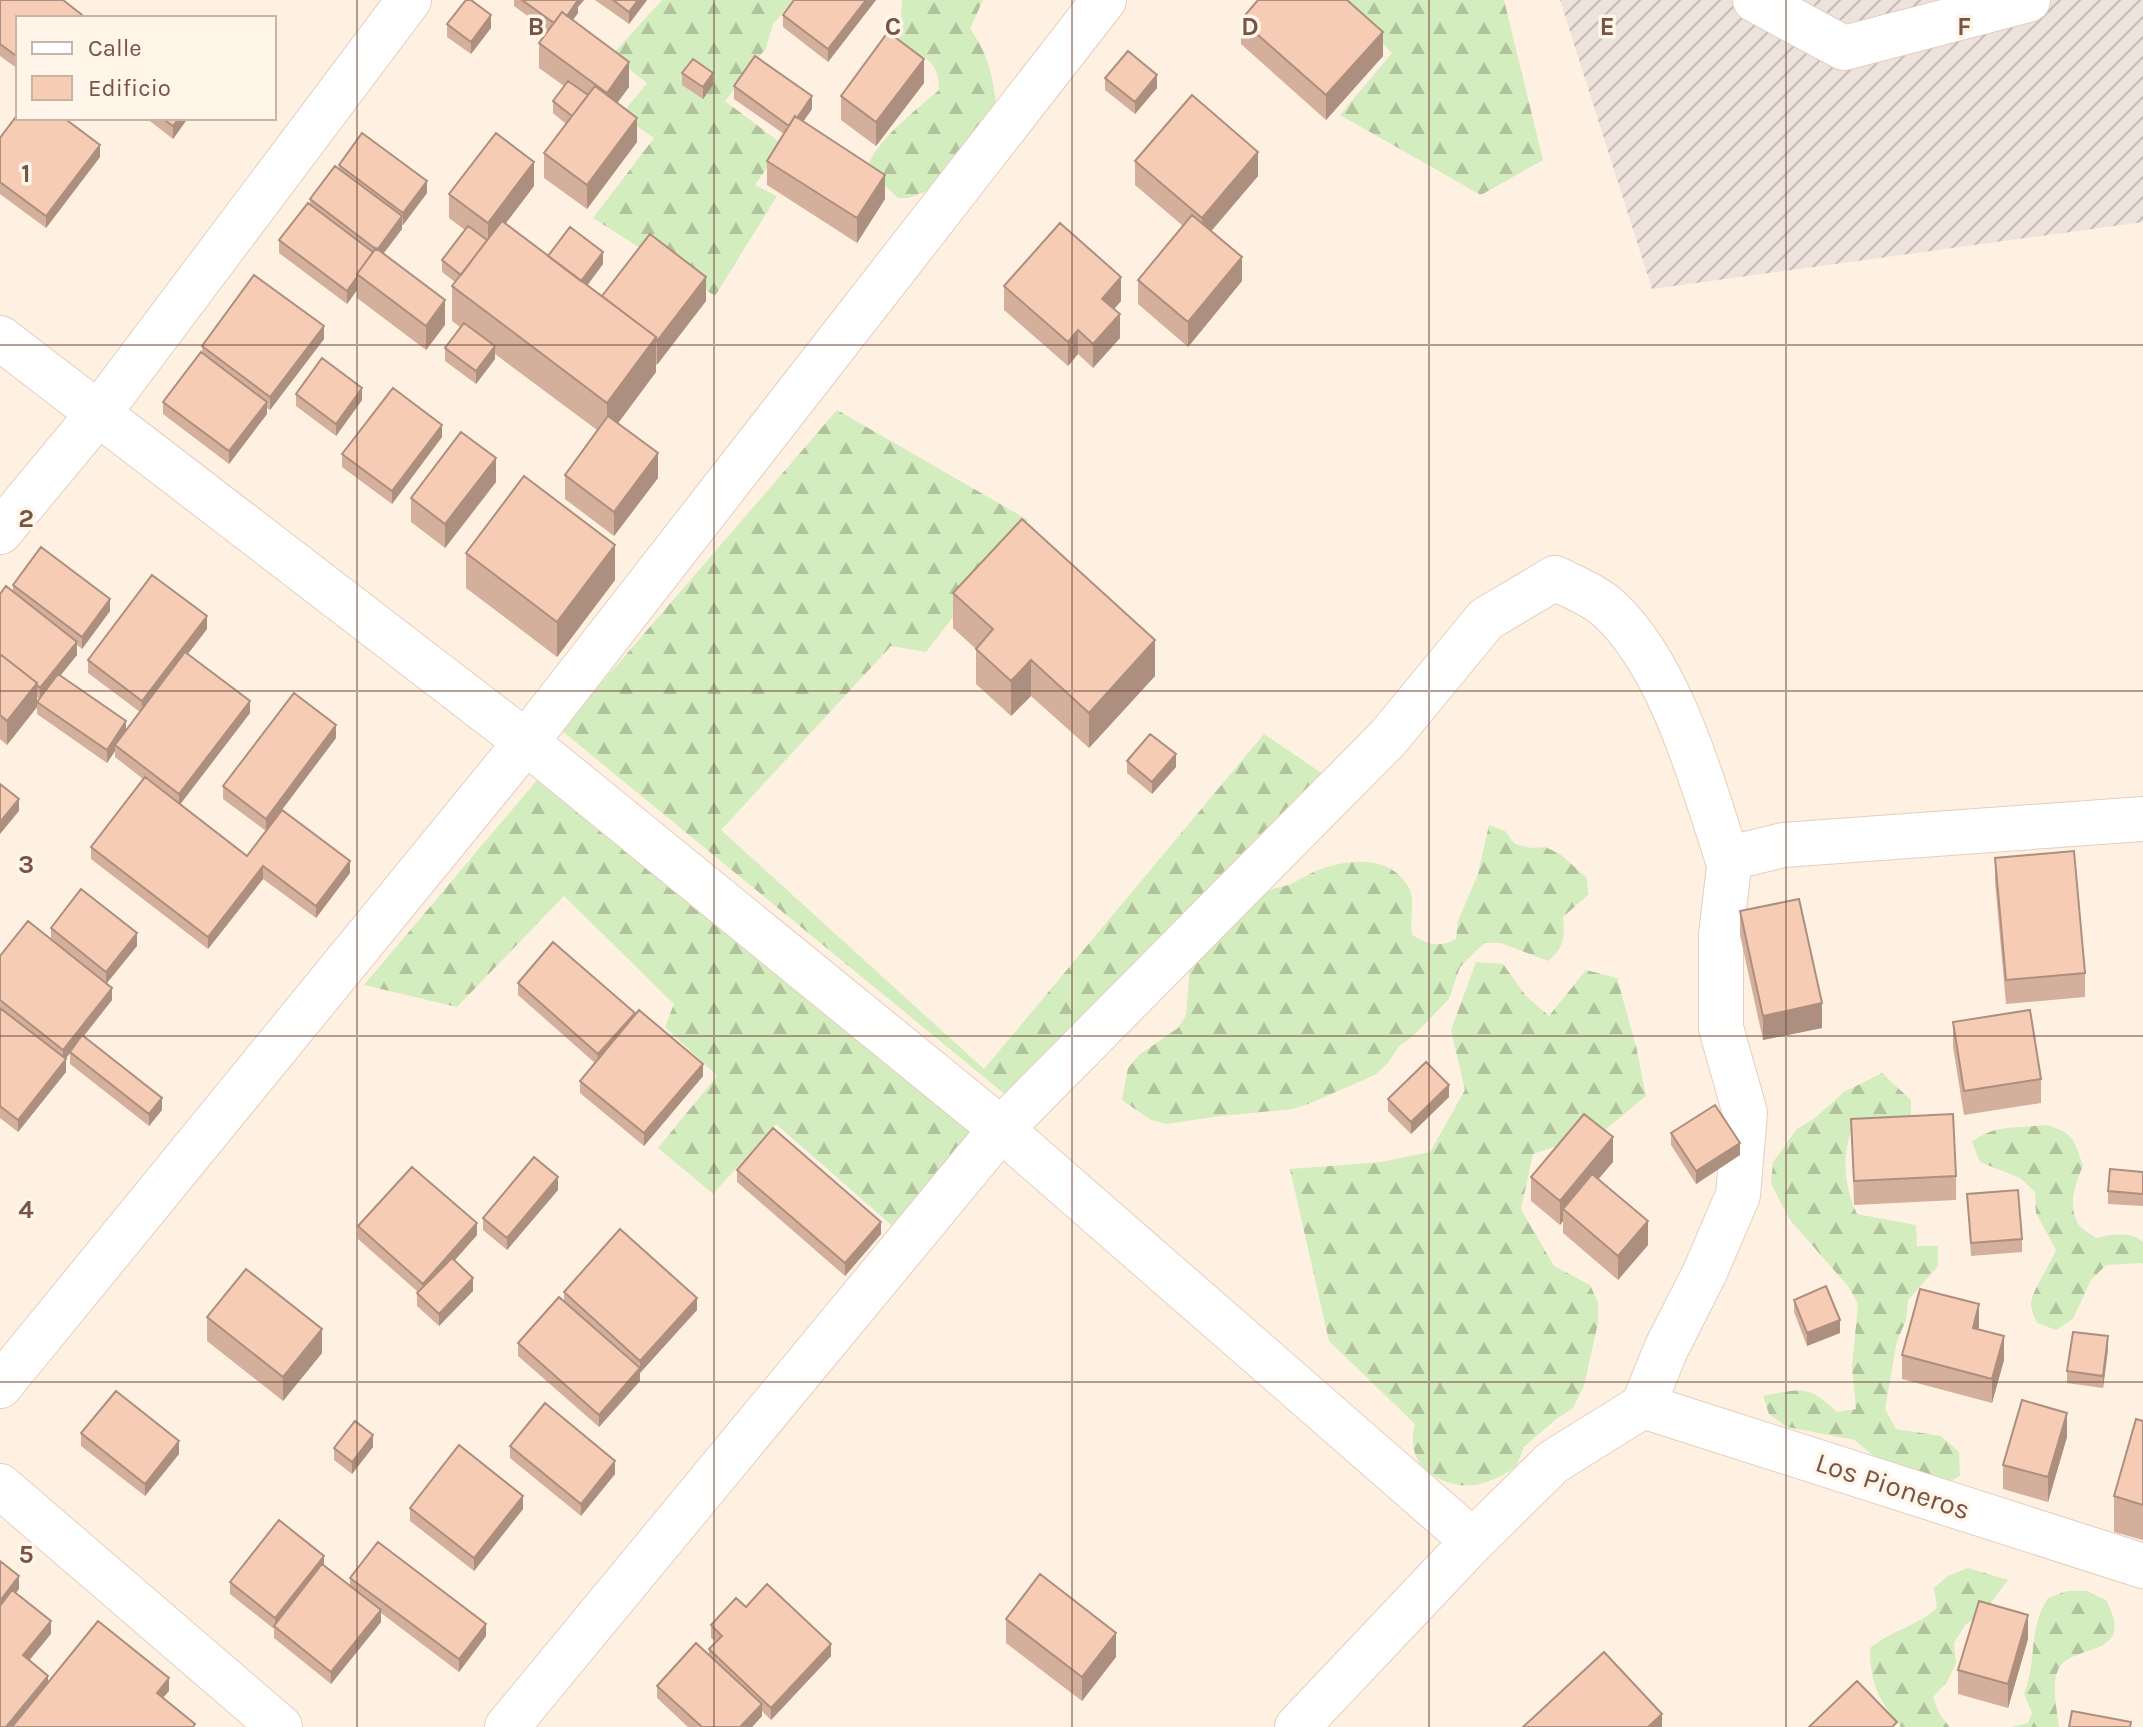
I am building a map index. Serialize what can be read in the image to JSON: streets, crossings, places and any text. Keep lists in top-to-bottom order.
{
  "streets": {
    "street": ["Los Pioneros"]
  },
  "legend": ["Calle", "Edificio"],
  "grid": {
    "columns": [
      "B",
      "C",
      "D",
      "E",
      "F"
    ],
    "rows": [
      "1",
      "2",
      "3",
      "4",
      "5"
    ]
  }
}
